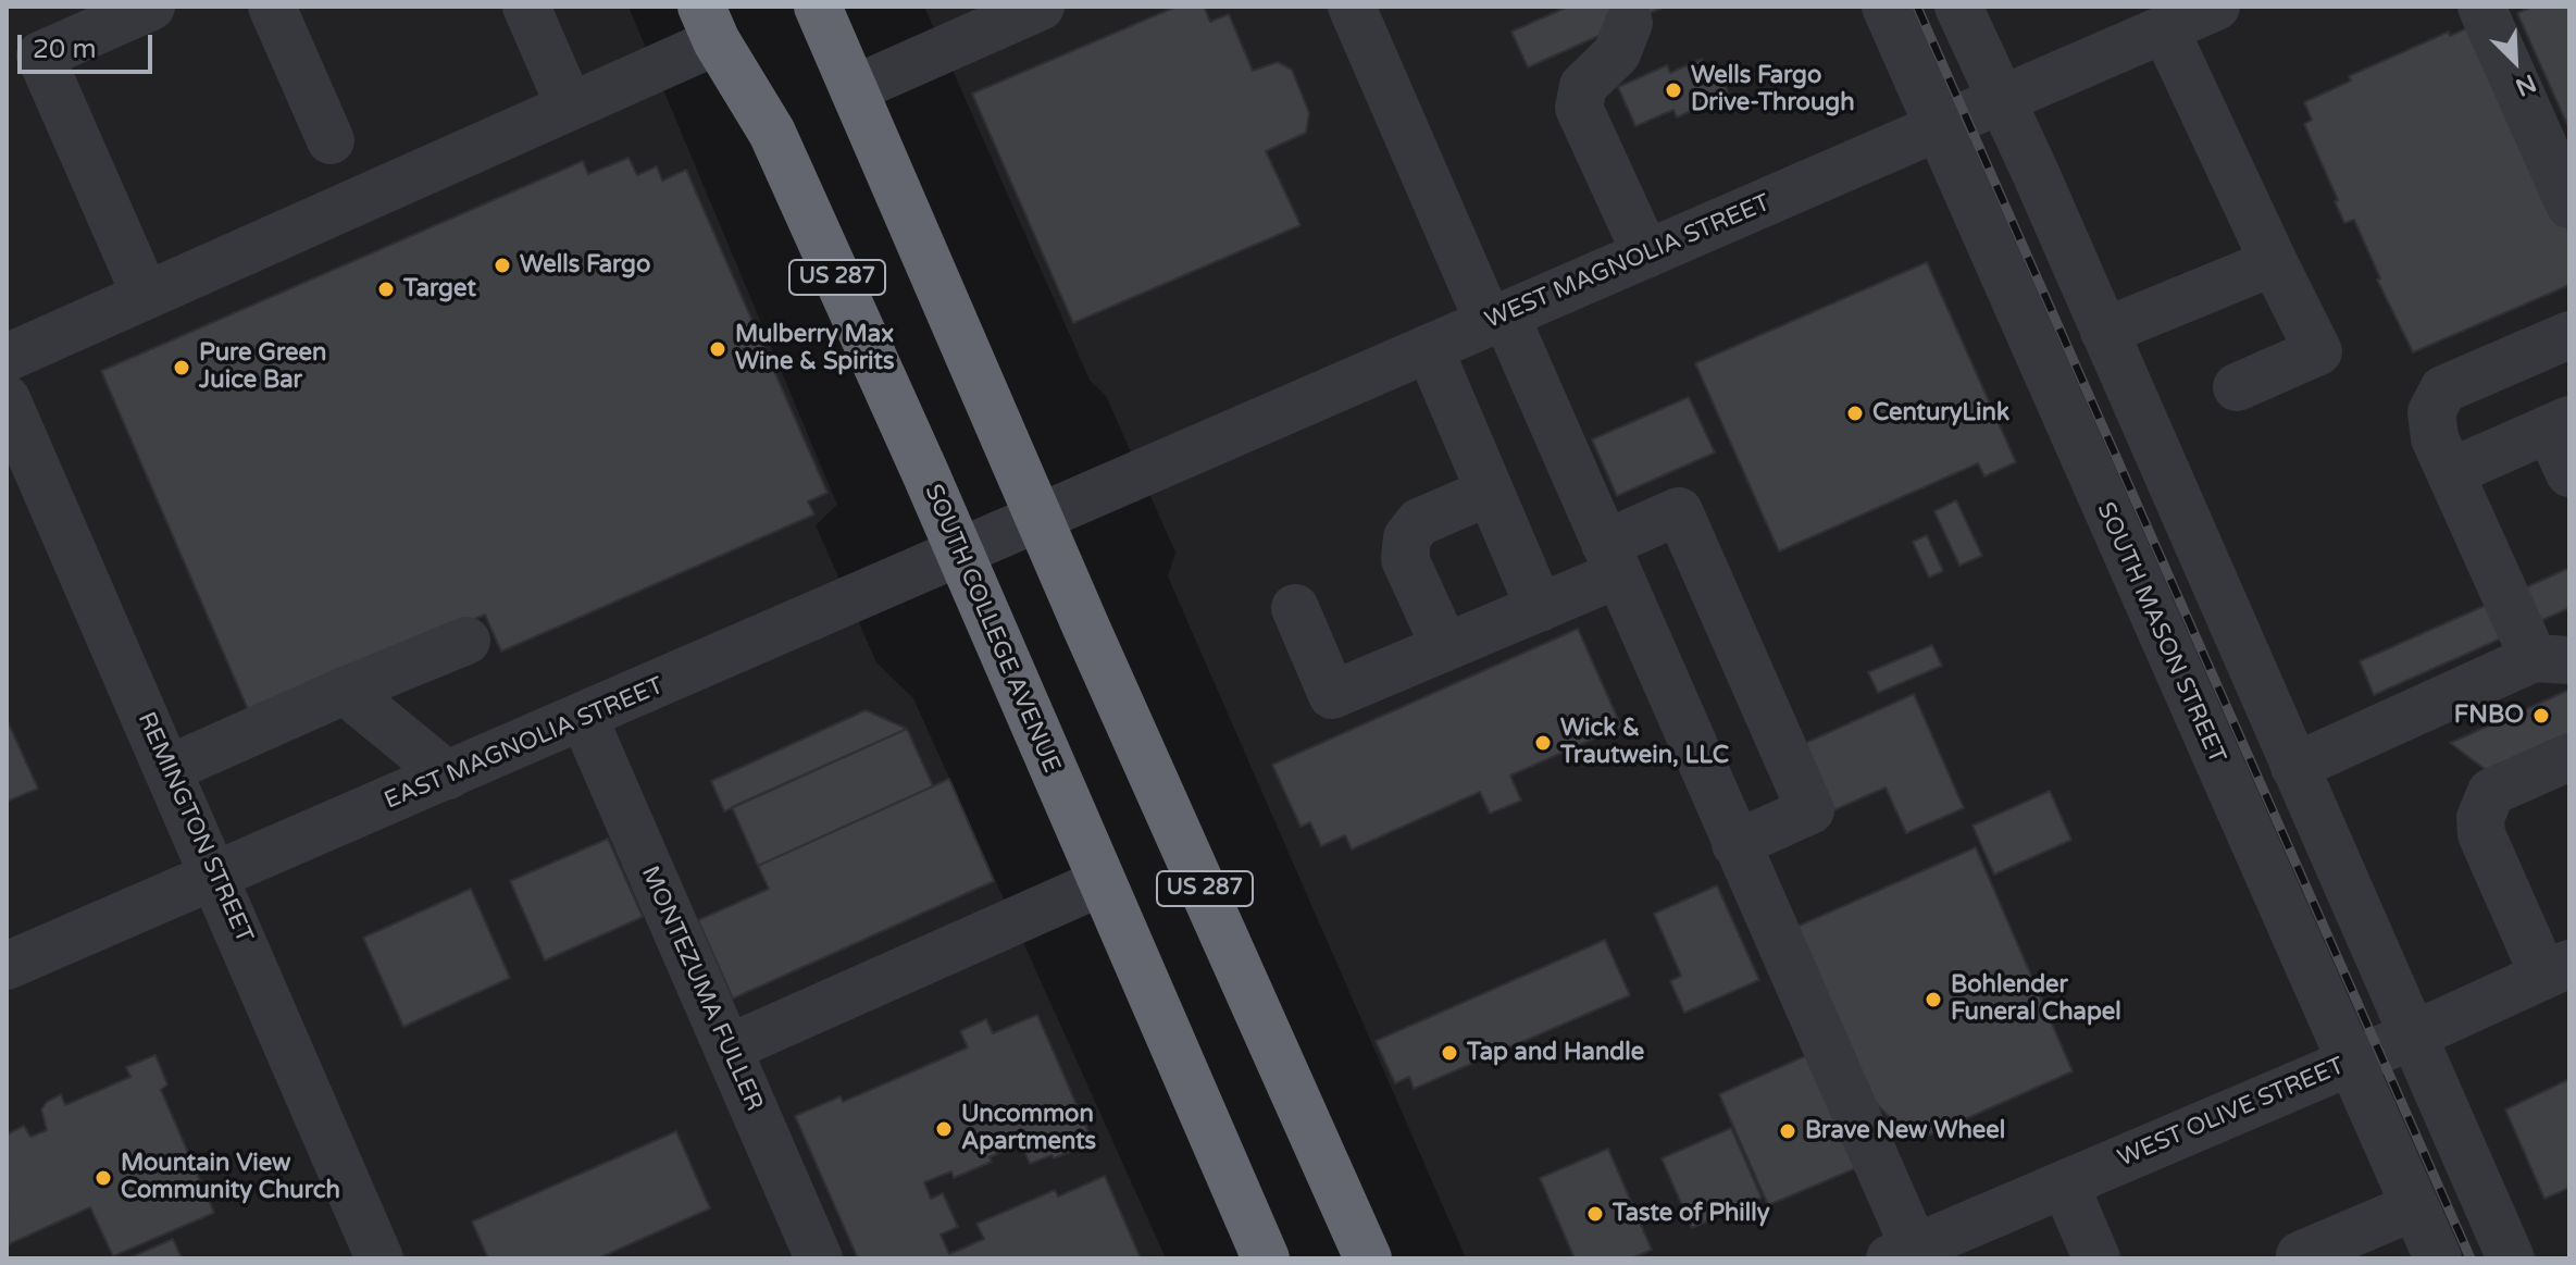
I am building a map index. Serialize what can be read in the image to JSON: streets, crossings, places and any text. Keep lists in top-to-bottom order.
{
  "streets": {
    "highway": ["US 287", "SOUTH COLLEGE AVENUE"],
    "street": [
      "WEST MAGNOLIA STREET",
      "SOUTH MASON STREET",
      "EAST MAGNOLIA STREET",
      "REMINGTON STREET",
      "MONTEZUMA FULLER",
      "WEST OLIVE STREET"
    ]
  },
  "crossings": [
    ["WEST MAGNOLIA STREET", "US 287"],
    ["WEST MAGNOLIA STREET", "SOUTH MASON STREET"],
    ["WEST MAGNOLIA STREET", "EAST MAGNOLIA STREET"],
    ["US 287", "EAST MAGNOLIA STREET"],
    ["SOUTH COLLEGE AVENUE", "EAST MAGNOLIA STREET"],
    ["SOUTH MASON STREET", "WEST OLIVE STREET"],
    ["EAST MAGNOLIA STREET", "REMINGTON STREET"],
    ["EAST MAGNOLIA STREET", "MONTEZUMA FULLER"]
  ],
  "places": [
    "Wells Fargo Drive-Through",
    "Wells Fargo",
    "Target",
    "Mulberry Max Wine & Spirits",
    "Pure Green Juice Bar",
    "CenturyLink",
    "FNBO",
    "Wick & Trautwein, LLC",
    "Bohlender Funeral Chapel",
    "Tap and Handle",
    "Uncommon Apartments",
    "Brave New Wheel",
    "Mountain View Community Church",
    "Taste of Philly"
  ],
  "scale_bar": "20 m",
  "north": "bottom right"
}
